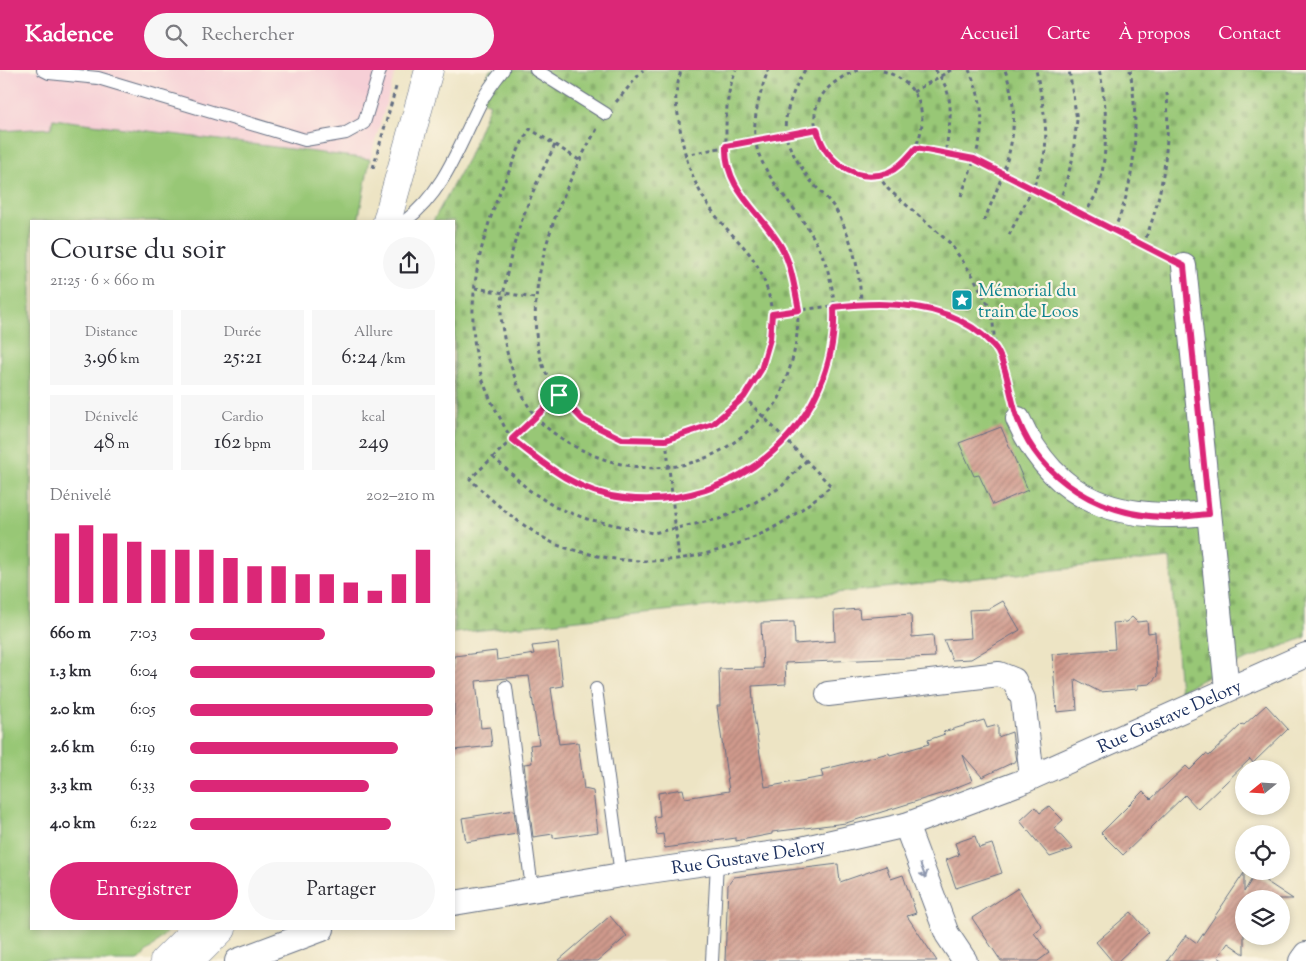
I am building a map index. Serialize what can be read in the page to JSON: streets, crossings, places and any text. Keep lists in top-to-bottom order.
{
  "streets": {
    "street": ["Rue Gustave Delory"]
  },
  "places": {
    "place": ["Mémorial du train de Loos"]
  },
  "north": "left",
  "page": {
    "header": "Kadence",
    "search": "Rechercher",
    "nav": [
      "Accueil",
      "Carte",
      "À propos",
      "Contact"
    ],
    "heading": ["Course du soir", "21:25 · 6 × 660 m"],
    "stats": [
      ["Distance", "3.96 km"],
      ["Durée", "25:21"],
      ["Allure", "6:24 /km"],
      ["Dénivelé", "48 m"],
      ["Cardio", "162 bpm"],
      ["kcal", "249"]
    ],
    "chart": ["Dénivelé", "202–210 m"],
    "list": [
      {
        "name": "660 m",
        "note": "7:03"
      },
      {
        "name": "1.3 km",
        "note": "6:04"
      },
      {
        "name": "2.0 km",
        "note": "6:05"
      },
      {
        "name": "2.6 km",
        "note": "6:19"
      },
      {
        "name": "3.3 km",
        "note": "6:33"
      },
      {
        "name": "4.0 km",
        "note": "6:22"
      }
    ],
    "buttons": ["Enregistrer", "Partager"]
  }
}
